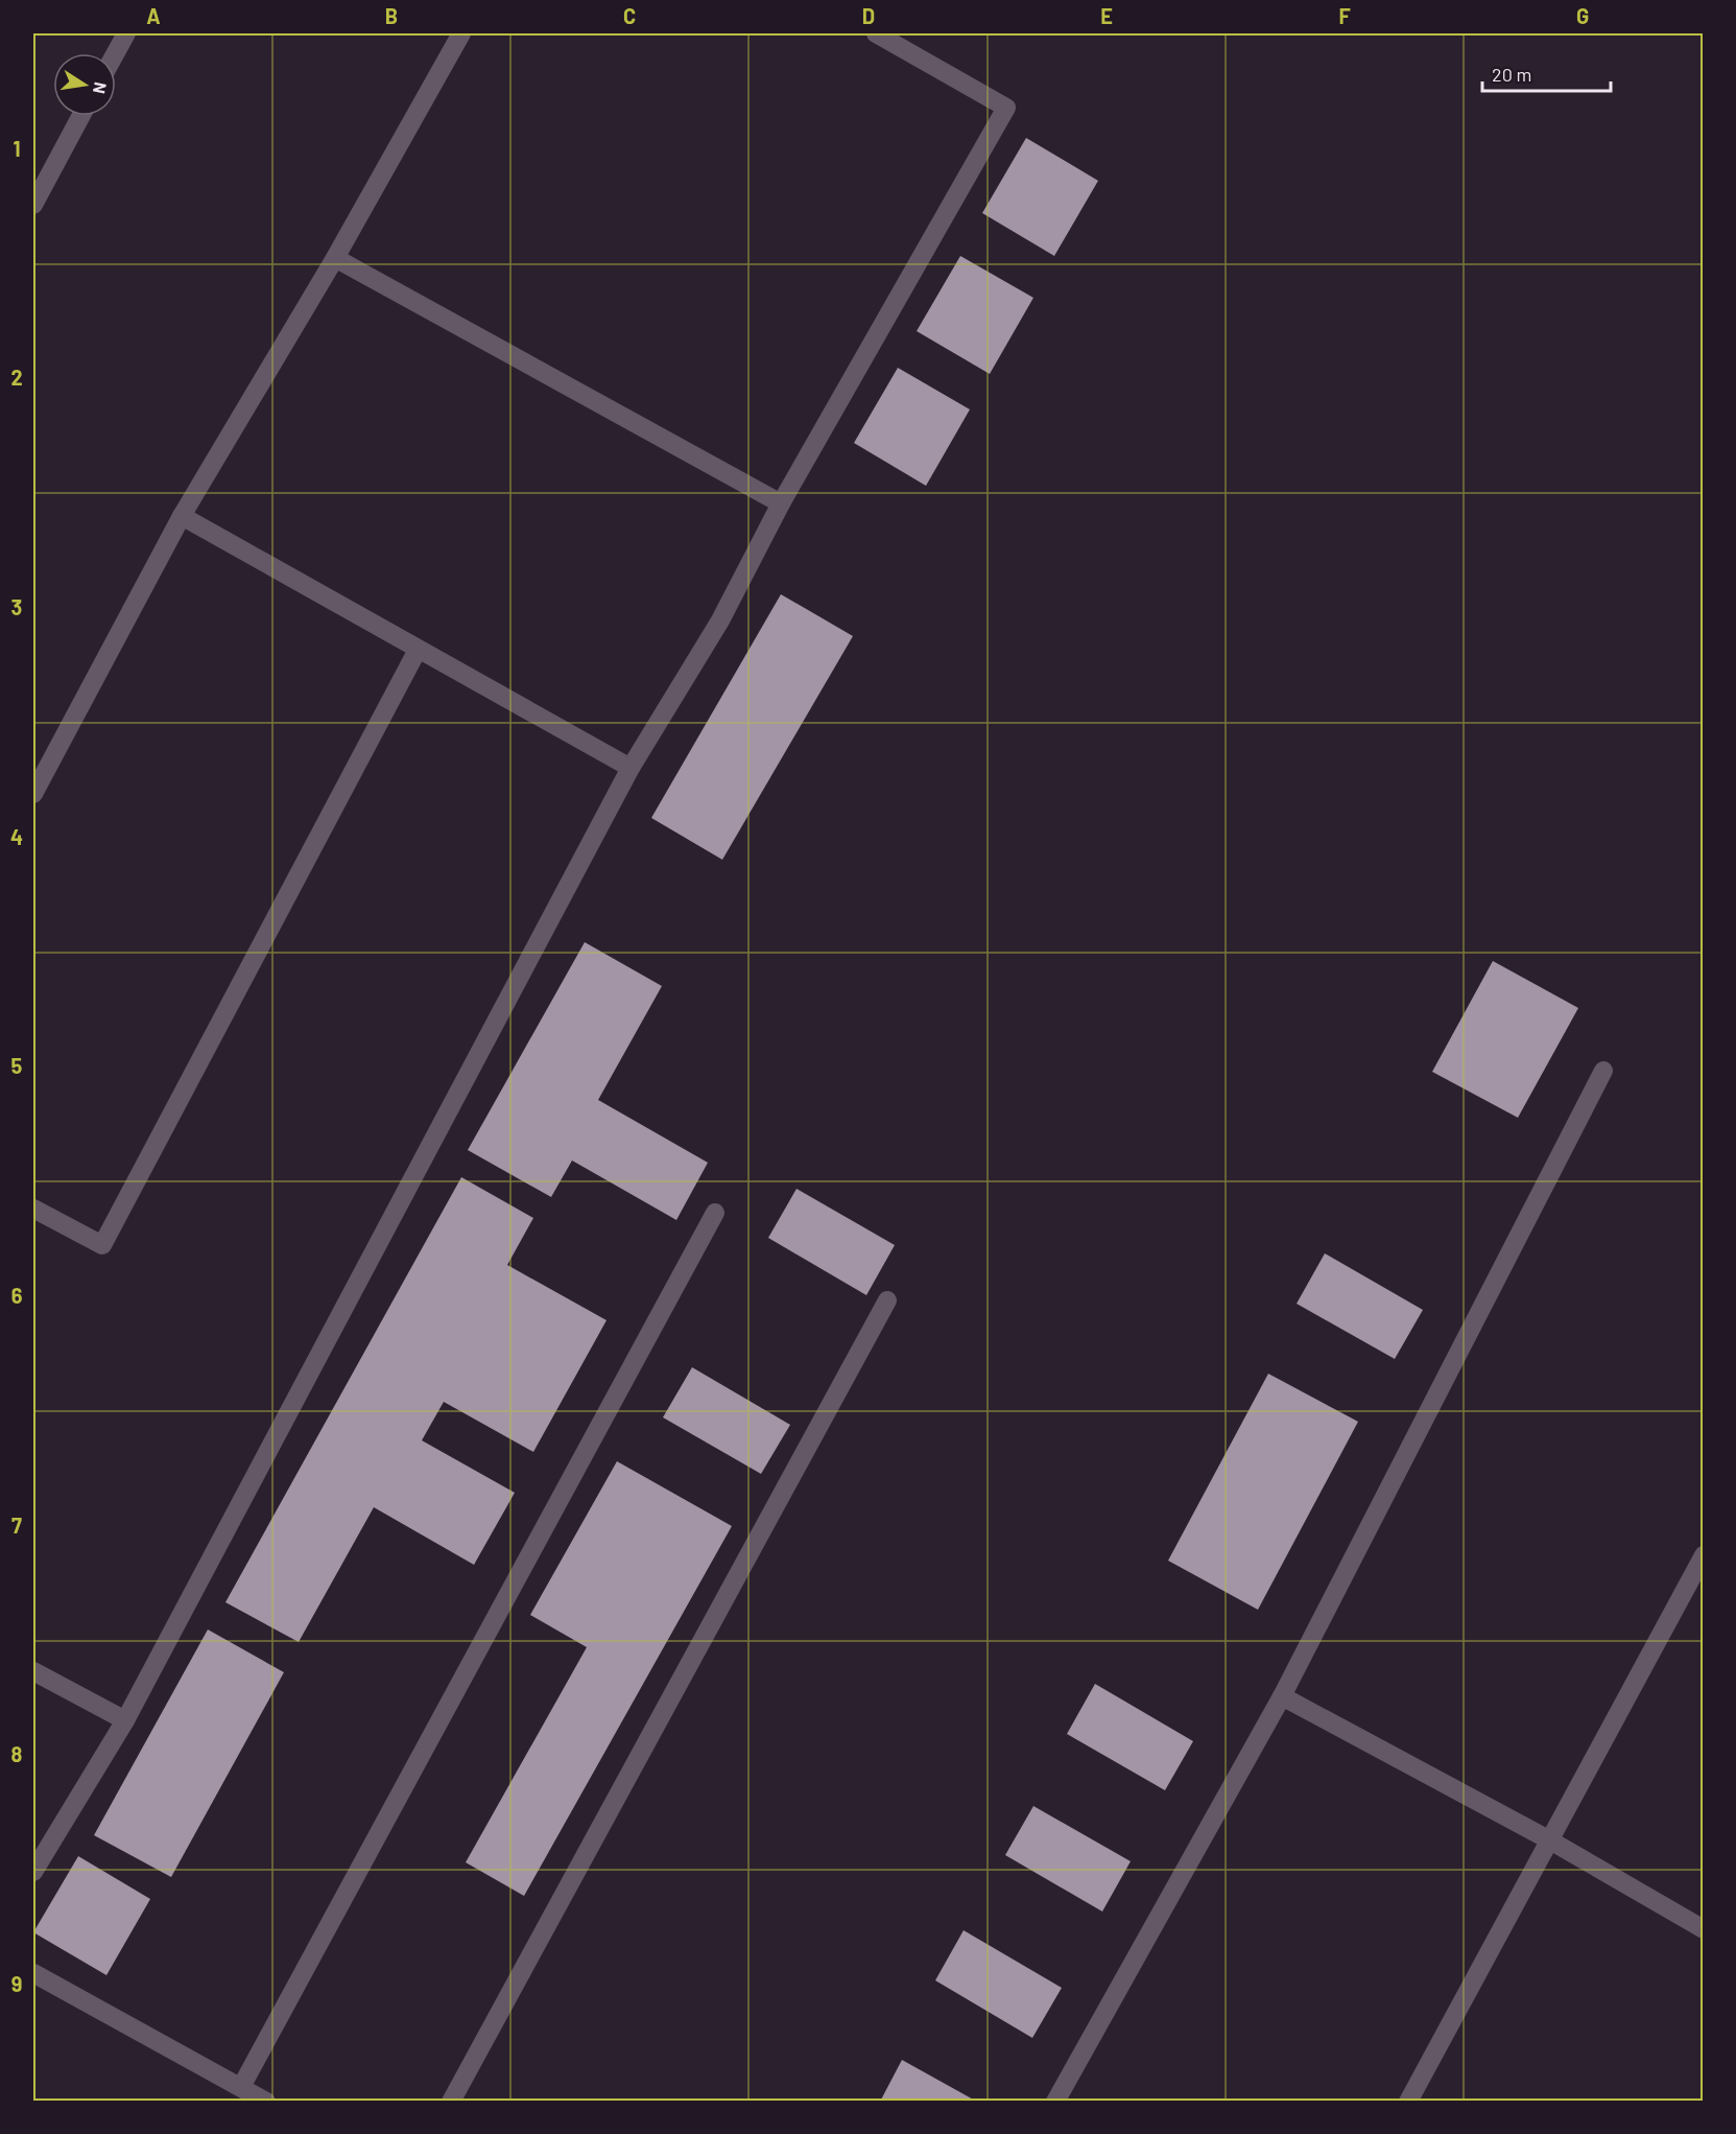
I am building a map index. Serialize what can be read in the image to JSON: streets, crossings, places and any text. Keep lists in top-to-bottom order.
{
  "scale_bar": "20 m",
  "north": "right",
  "grid": {
    "columns": [
      "A",
      "B",
      "C",
      "D",
      "E",
      "F",
      "G"
    ],
    "rows": [
      "1",
      "2",
      "3",
      "4",
      "5",
      "6",
      "7",
      "8",
      "9"
    ]
  }
}
